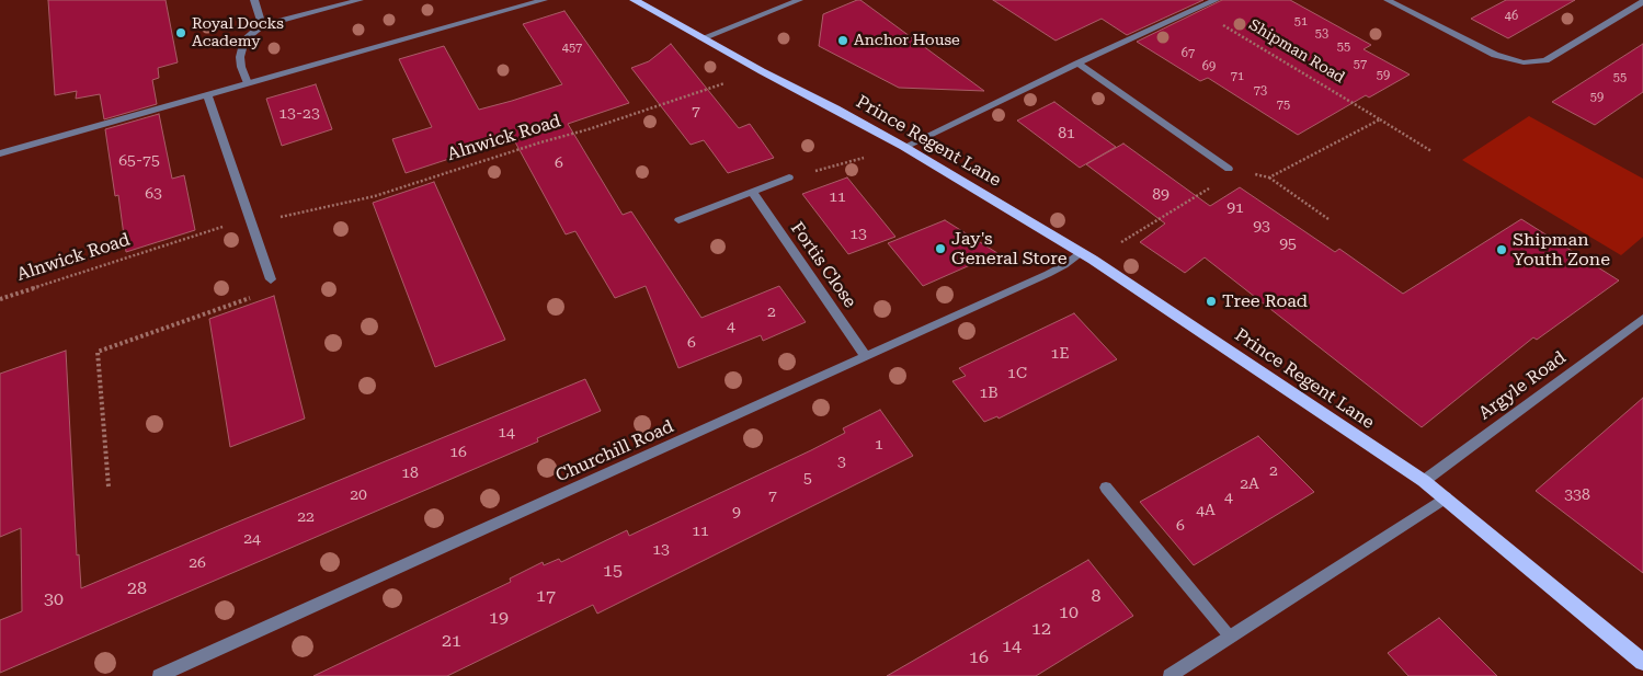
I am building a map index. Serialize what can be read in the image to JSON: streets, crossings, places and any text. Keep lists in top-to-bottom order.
{
  "streets": {
    "main road": ["Prince Regent Lane"],
    "street": ["Fortis Close", "Argyle Road", "Churchill Road"],
    "path": ["Shipman Road", "Alnwick Road"]
  },
  "crossings": [
    ["Alnwick Road", "Prince Regent Lane"],
    ["Prince Regent Lane", "Argyle Road"],
    ["Prince Regent Lane", "Churchill Road"],
    ["Fortis Close", "Churchill Road"]
  ],
  "places": [
    "Royal Docks Academy",
    "Anchor House",
    "Jay's General Store",
    "Shipman Youth Zone",
    "Tree Road"
  ],
  "house_numbers": [
    "46",
    "51",
    "53",
    "55",
    "457",
    "67",
    "57",
    "69",
    "59",
    "71",
    "55",
    "73",
    "59",
    "75",
    "7",
    "13-23",
    "81",
    "65-75",
    "6",
    "63",
    "89",
    "11",
    "91",
    "93",
    "13",
    "95",
    "2",
    "4",
    "6",
    "1E",
    "1C",
    "1B",
    "14",
    "1",
    "16",
    "3",
    "2",
    "18",
    "5",
    "2A",
    "20",
    "338",
    "7",
    "4",
    "4A",
    "9",
    "22",
    "6",
    "11",
    "24",
    "13",
    "26",
    "15",
    "28",
    "17",
    "8",
    "30",
    "10",
    "19",
    "12",
    "21",
    "14",
    "16"
  ]
}
